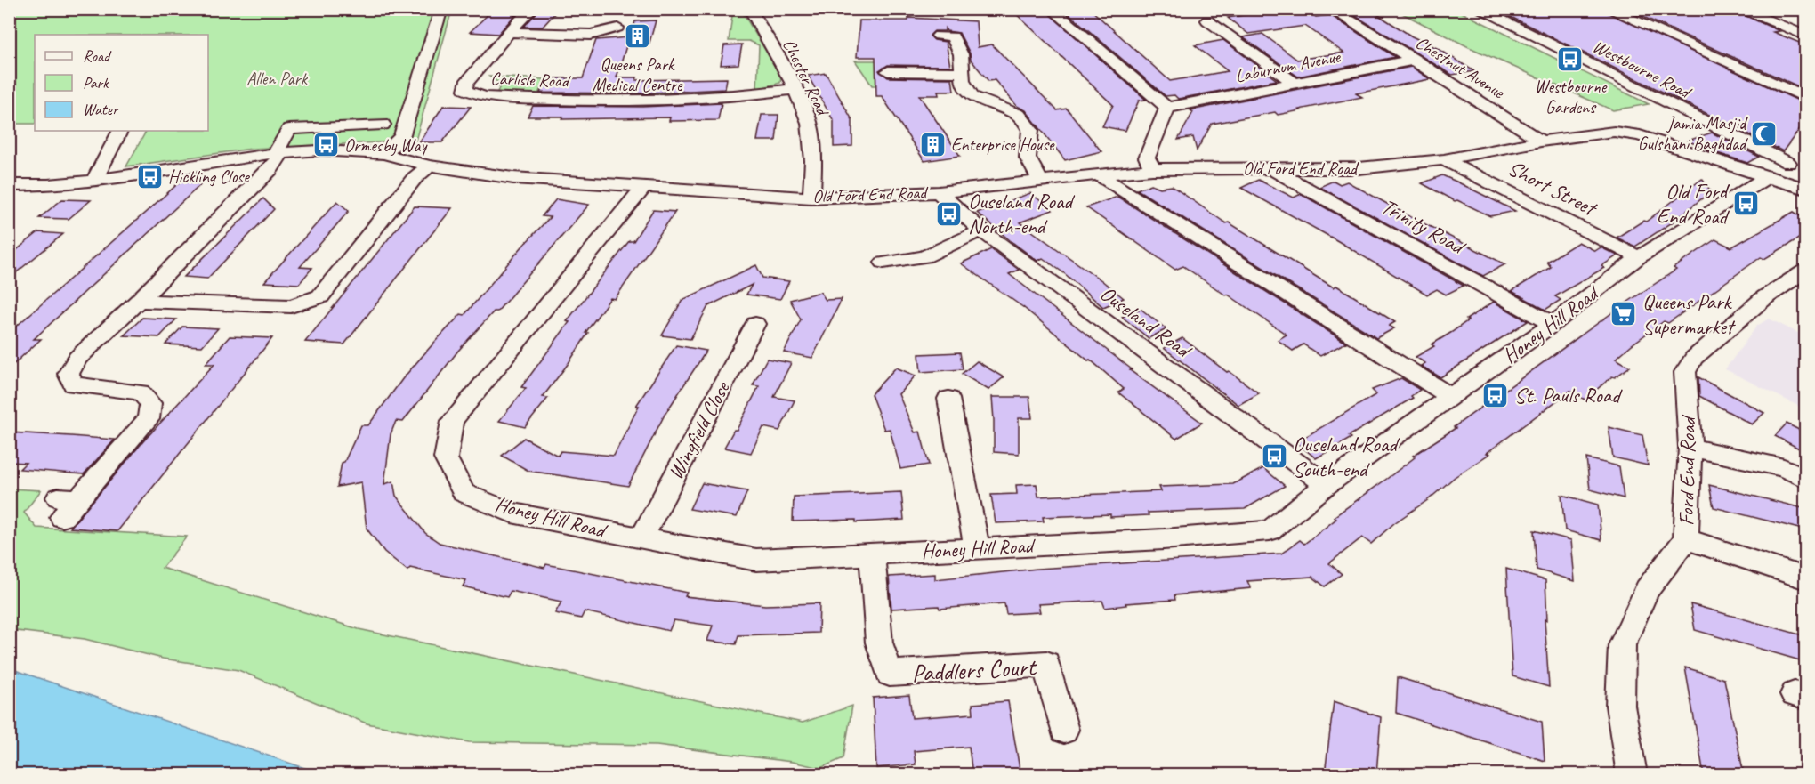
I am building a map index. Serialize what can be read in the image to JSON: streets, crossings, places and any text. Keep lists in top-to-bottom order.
{
  "streets": {
    "street": [
      "Laburnum Avenue",
      "Chestnut Avenue",
      "Westbourne Road",
      "Chester Road",
      "Carlisle Road",
      "Old Ford End Road",
      "Short Street",
      "Trinity Road",
      "Ouseland Road",
      "Honey Hill Road",
      "Wingfield Close",
      "Ford End Road",
      "Paddlers Court"
    ]
  },
  "crossings": [
    ["Laburnum Avenue", "Chestnut Avenue"],
    ["Chestnut Avenue", "Old Ford End Road"],
    ["Chester Road", "Carlisle Road"],
    ["Chester Road", "Old Ford End Road"],
    ["Old Ford End Road", "Short Street"],
    ["Old Ford End Road", "Trinity Road"],
    ["Old Ford End Road", "Ouseland Road"],
    ["Old Ford End Road", "Honey Hill Road"],
    ["Short Street", "Honey Hill Road"],
    ["Trinity Road", "Honey Hill Road"],
    ["Ouseland Road", "Honey Hill Road"],
    ["Honey Hill Road", "Wingfield Close"],
    ["Honey Hill Road", "Paddlers Court"]
  ],
  "parks": ["Allen Park"],
  "places": {
    "building": ["Queens Park Medical Centre", "Enterprise House"],
    "bus stop": [
      "Westbourne Gardens",
      "Ormesby Way",
      "Hickling Close",
      "Old Ford End Road",
      "Ouseland Road North-end",
      "St. Pauls Road",
      "Ouseland Road South-end"
    ],
    "mosque": ["Jamia Masjid Gulshani Baghdad"],
    "supermarket": ["Queens Park Supermarket"]
  },
  "legend": ["Road", "Park", "Water"]
}
